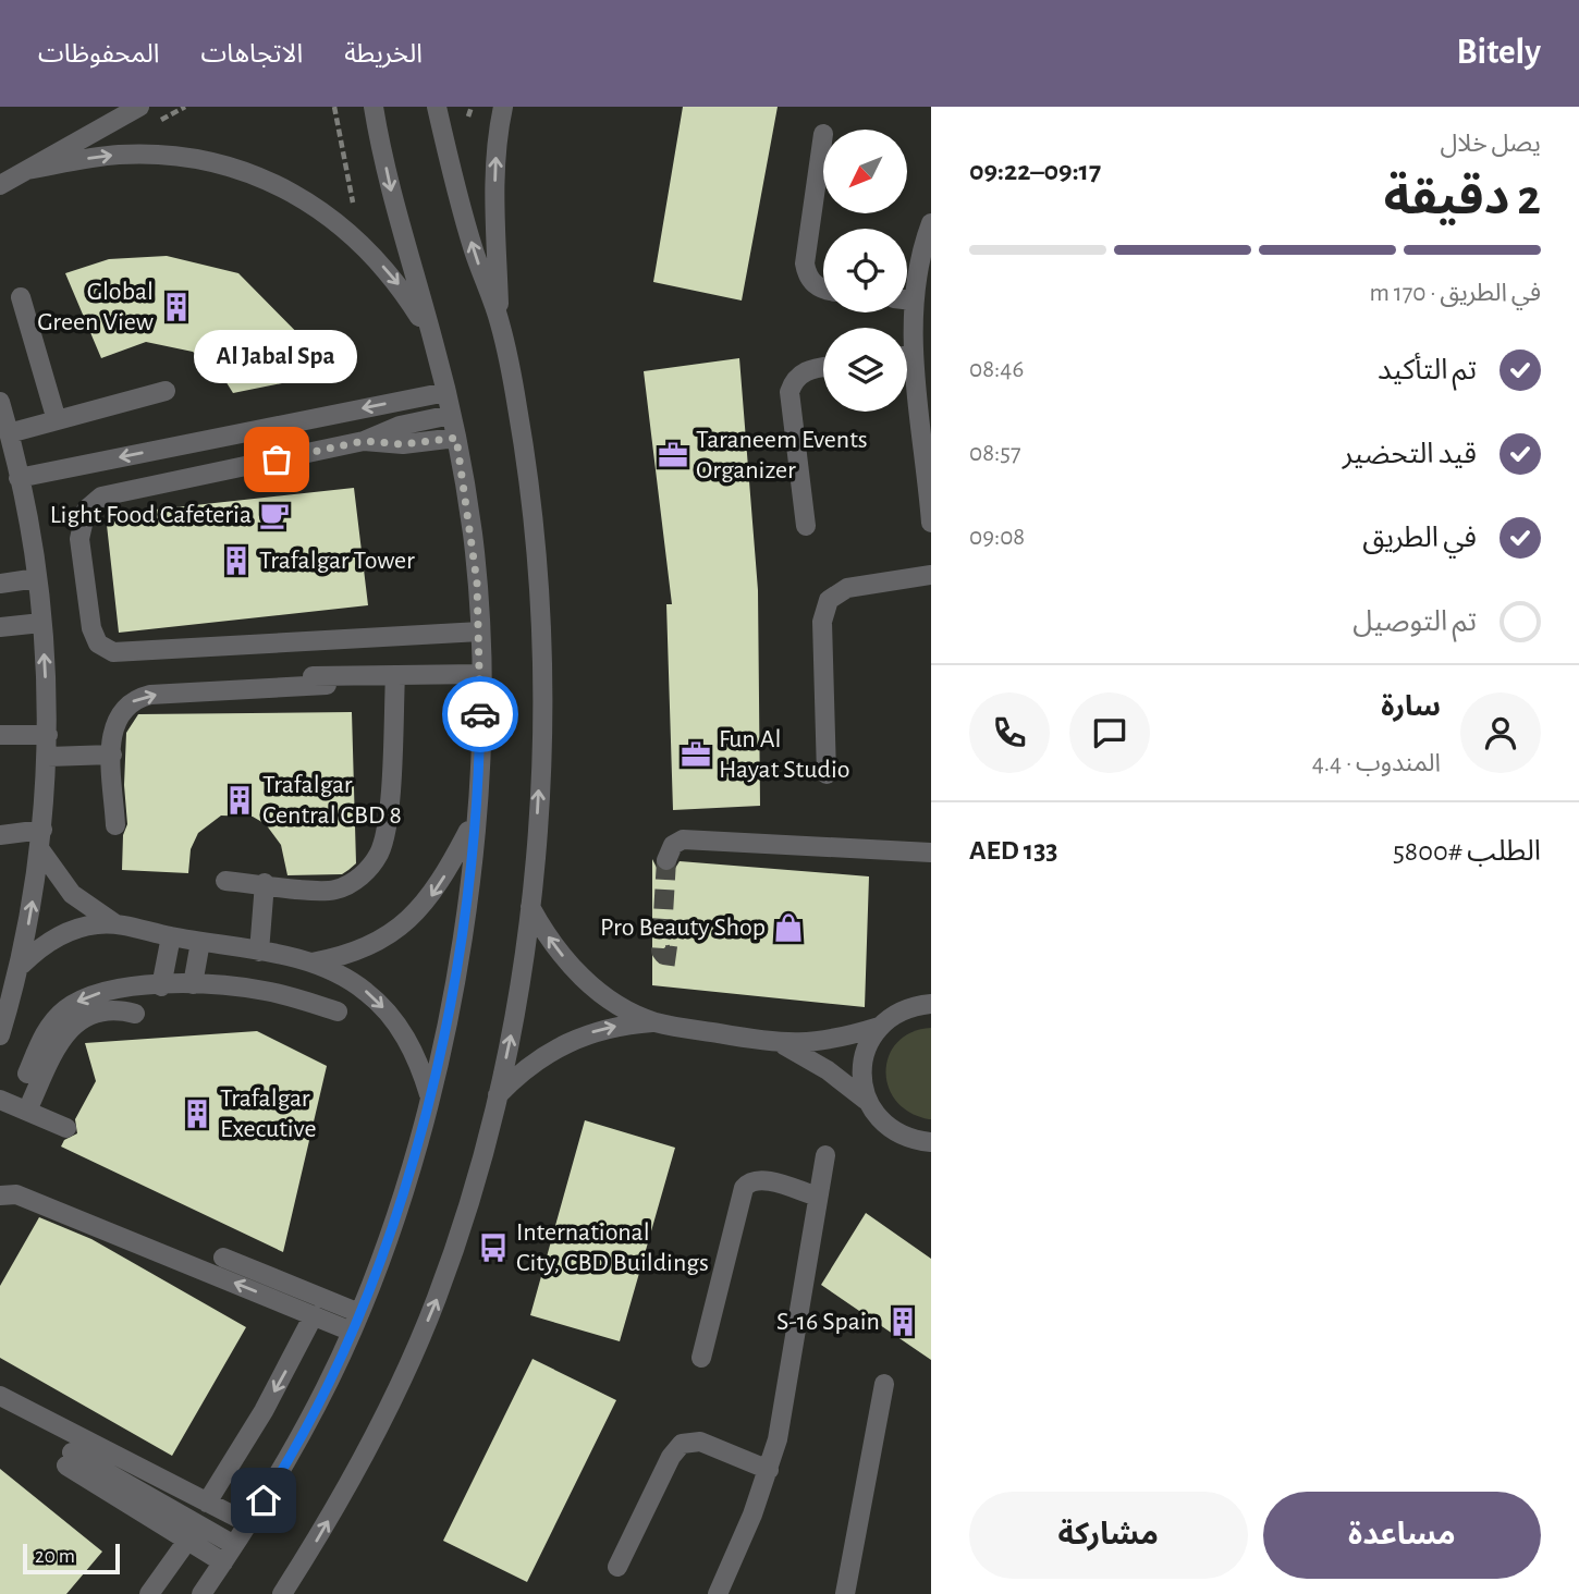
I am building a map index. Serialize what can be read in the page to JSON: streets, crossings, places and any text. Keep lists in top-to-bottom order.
{
  "places": {
    "building": [
      "Global Green View",
      "Trafalgar Tower",
      "Trafalgar Central CBD 8",
      "Trafalgar Executive",
      "S-16 Spain"
    ],
    "office": ["Taraneem Events Organizer", "Fun Al Hayat Studio"],
    "other": ["Al Jabal Spa"],
    "cafe": ["Light Food Cafeteria"],
    "shop": ["Pro Beauty Shop"],
    "bus stop": ["International City, CBD Buildings"]
  },
  "scale_bar": "20 m",
  "north": "bottom left",
  "page": {
    "header": "Bitely",
    "nav": ["الخريطة", "الاتجاهات", "المحفوظات"],
    "heading": ["2 دقيقة", "يصل خلال", "09:17–09:22"],
    "panel": [
      "سارة",
      "المندوب · 4.4",
      "الطلب #5800",
      "AED 133"
    ],
    "bar": "في الطريق · 170 m",
    "list": [
      ["تم التأكيد", "08:46"],
      ["قيد التحضير", "08:57"],
      ["في الطريق", "09:08"],
      "تم التوصيل"
    ],
    "bubble": "Al Jabal Spa",
    "buttons": ["مساعدة", "مشاركة"],
    "scale": "20 m"
  }
}
